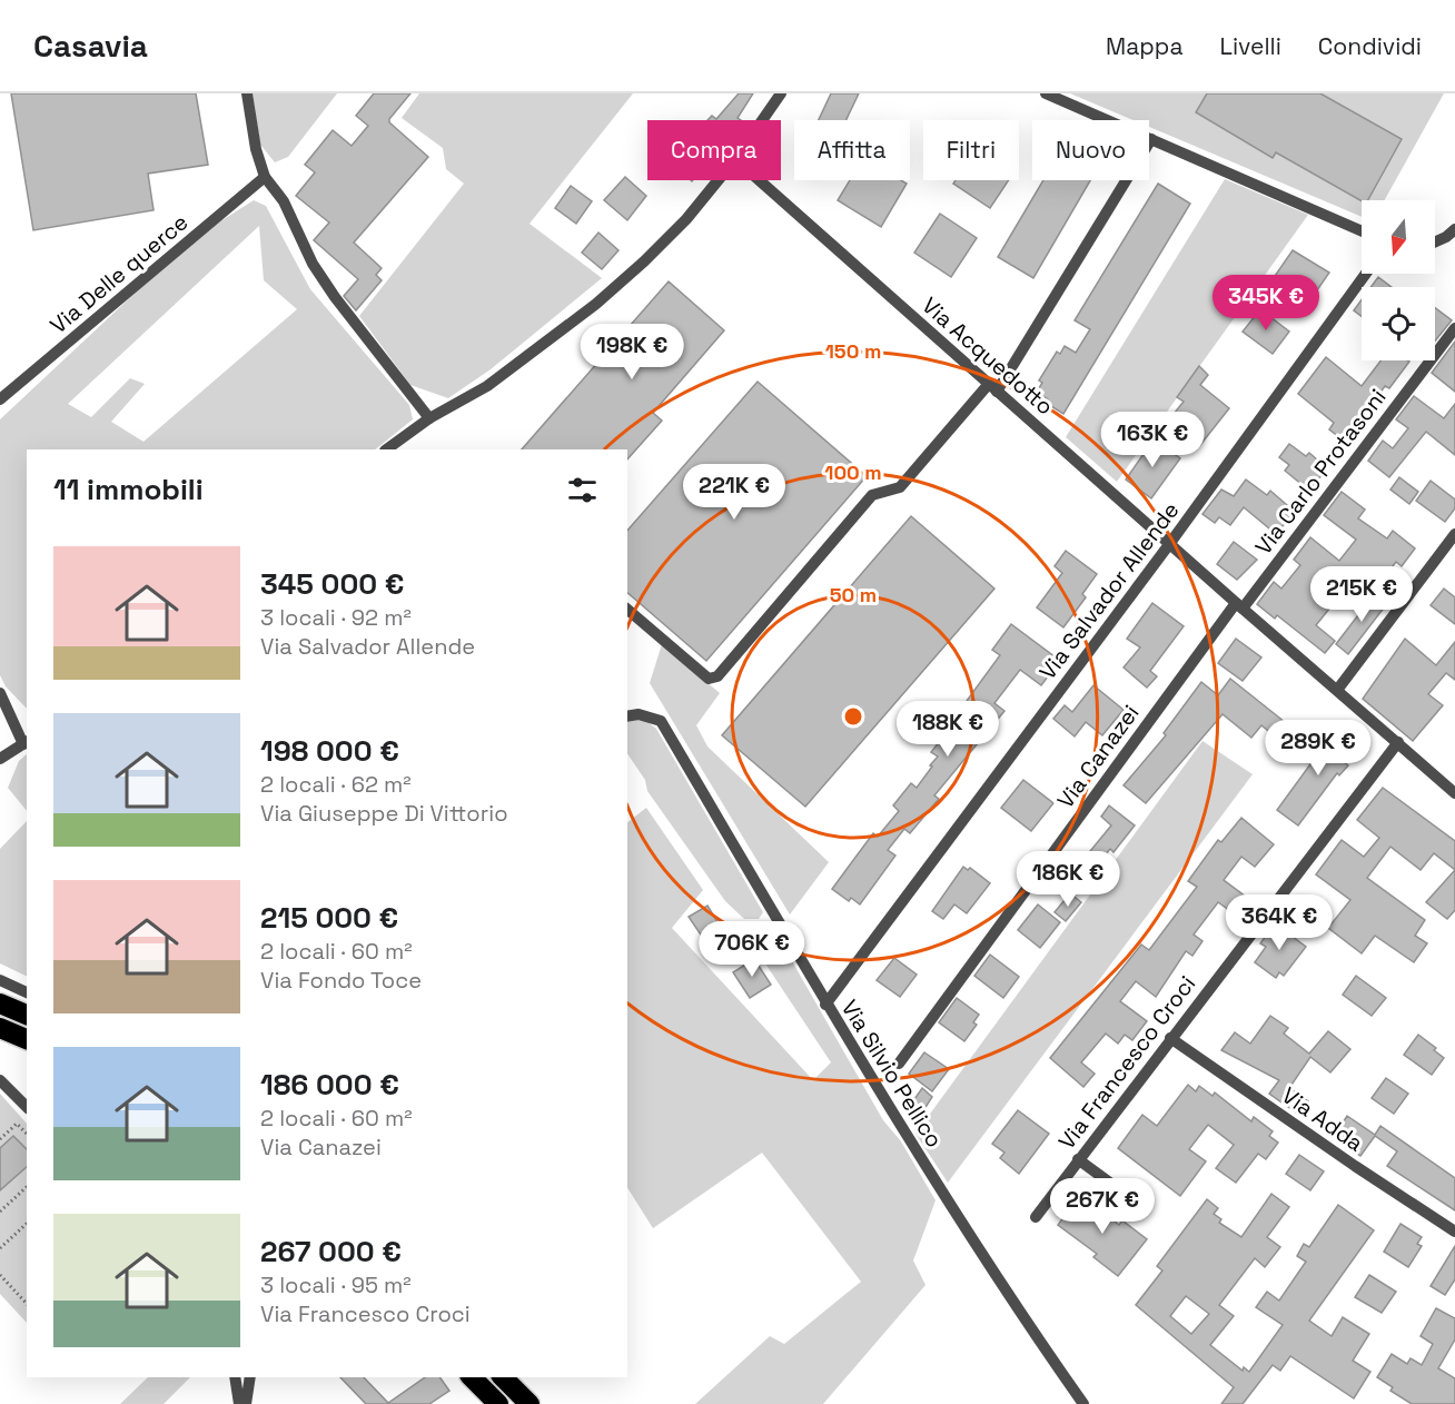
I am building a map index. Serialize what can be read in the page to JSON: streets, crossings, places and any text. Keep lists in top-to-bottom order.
{
  "streets": {
    "street": [
      "Via Delle querce",
      "Via Acquedotto",
      "Via Carlo Protasoni",
      "Via Salvador Allende",
      "Via Canazei",
      "Via Francesco Croci",
      "Via Silvio Pellico",
      "Via Adda"
    ]
  },
  "crossings": [
    ["Via Acquedotto", "Via Carlo Protasoni"],
    ["Via Acquedotto", "Via Salvador Allende"],
    ["Via Acquedotto", "Via Canazei"],
    ["Via Acquedotto", "Via Francesco Croci"],
    ["Via Carlo Protasoni", "Via Canazei"],
    ["Via Salvador Allende", "Via Silvio Pellico"],
    ["Via Francesco Croci", "Via Adda"]
  ],
  "north": "bottom",
  "page": {
    "header": "Casavia",
    "nav": ["Mappa", "Livelli", "Condividi"],
    "chip": [
      "Compra",
      "Affitta",
      "Filtri",
      "Nuovo"
    ],
    "price": [
      "345K €",
      "198K €",
      "163K €",
      "221K €",
      "215K €",
      "188K €",
      "289K €",
      "186K €",
      "364K €",
      "706K €",
      "267K €"
    ],
    "heading": "11 immobili",
    "list": [
      {
        "name": "345 000 €",
        "note": "3 locali · 92 m² · Via Salvador Allende"
      },
      {
        "name": "198 000 €",
        "note": "2 locali · 62 m² · Via Giuseppe Di Vittorio"
      },
      {
        "name": "215 000 €",
        "note": "2 locali · 60 m² · Via Fondo Toce"
      },
      {
        "name": "186 000 €",
        "note": "2 locali · 60 m² · Via Canazei"
      },
      {
        "name": "267 000 €",
        "note": "3 locali · 95 m² · Via Francesco Croci"
      }
    ]
  },
  "rings": ["150 m", "100 m", "50 m"]
}
